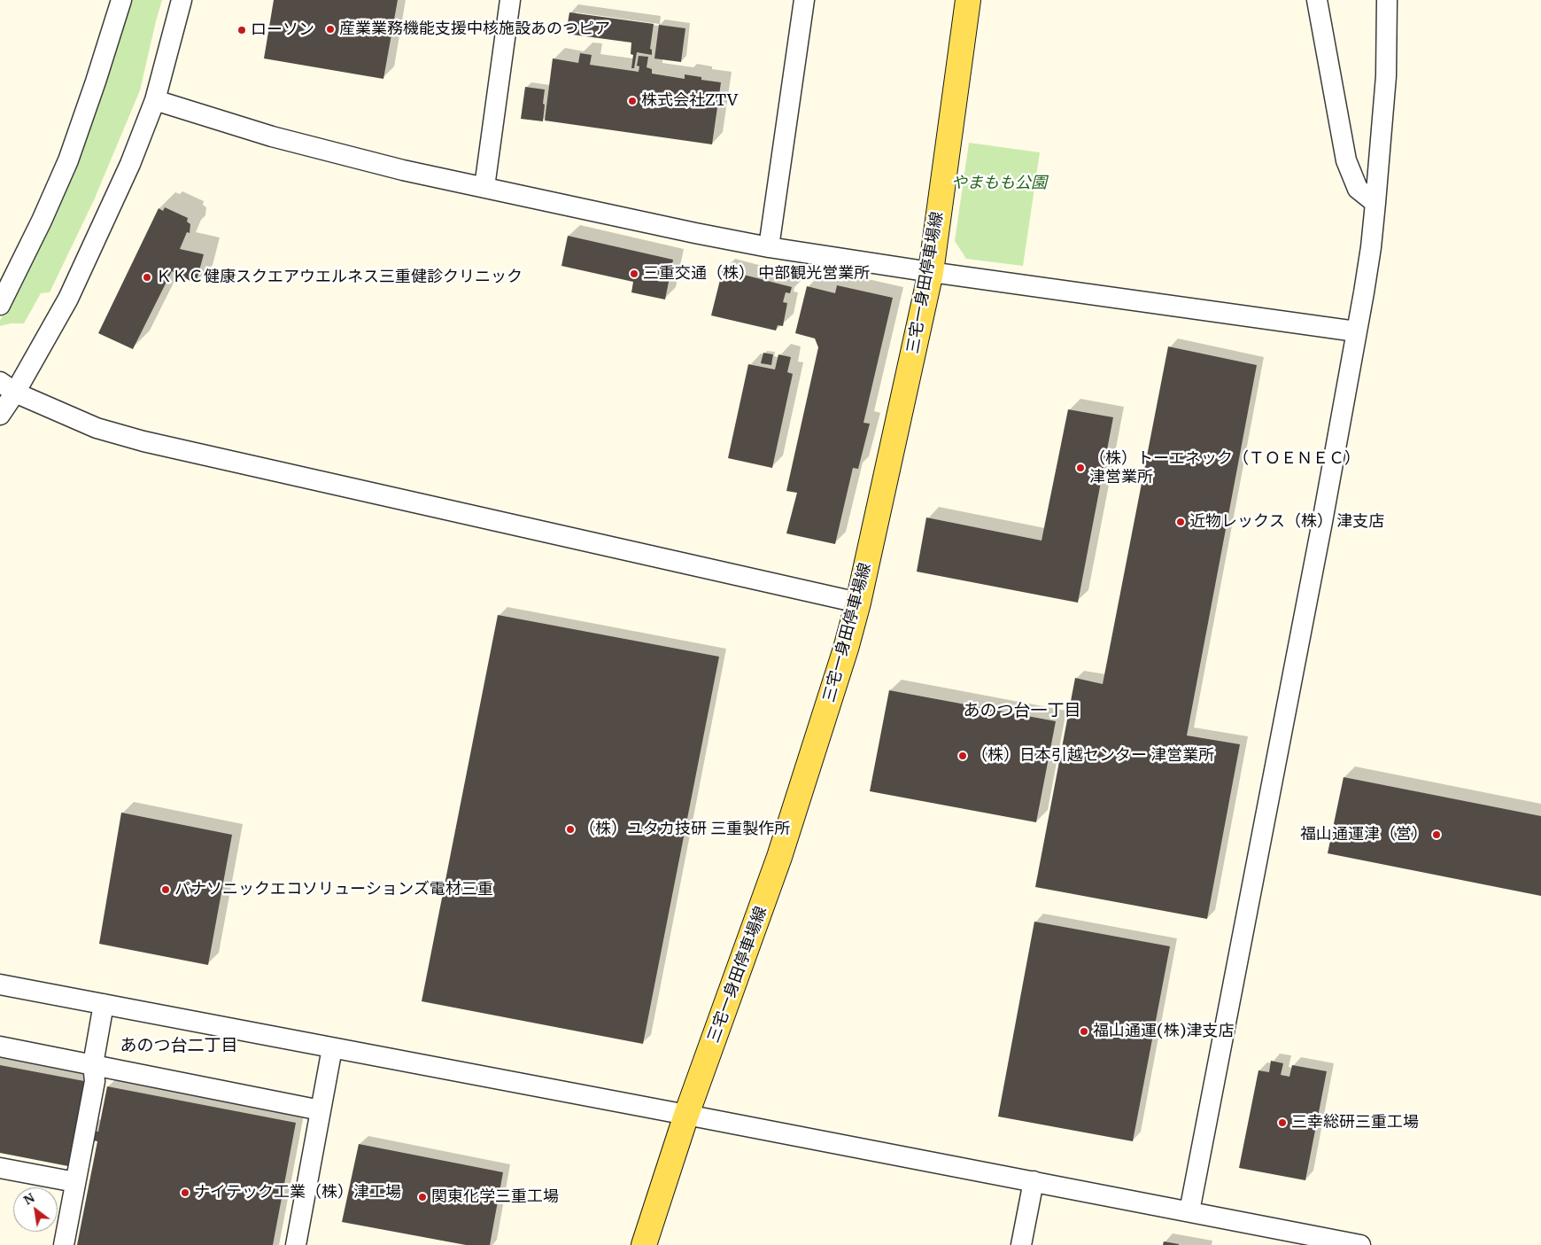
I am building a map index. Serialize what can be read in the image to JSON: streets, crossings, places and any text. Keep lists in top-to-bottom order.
{
  "streets": {
    "main road": ["三宅一身田停車場線"]
  },
  "districts": ["あのつ台一丁目", "あのつ台二丁目"],
  "parks": ["やまもも公園"],
  "places": [
    "産業業務機能支援中核施設あのつピア",
    "ローソン",
    "株式会社ZTV",
    "三重交通（株） 中部観光営業所",
    "ＫＫＣ健康スクエアウエルネス三重健診クリニック",
    "（株）トーエネック（ＴＯＥＮＥＣ） 津営業所",
    "近物レックス（株） 津支店",
    "（株）日本引越センター 津営業所",
    "（株）ユタカ技研 三重製作所",
    "福山通運津（営）",
    "パナソニックエコソリューションズ電材三重",
    "福山通運(株)津支店",
    "三幸総研三重工場",
    "ナイテック工業（株）津工場",
    "関東化学三重工場"
  ],
  "north": "top left"
}
